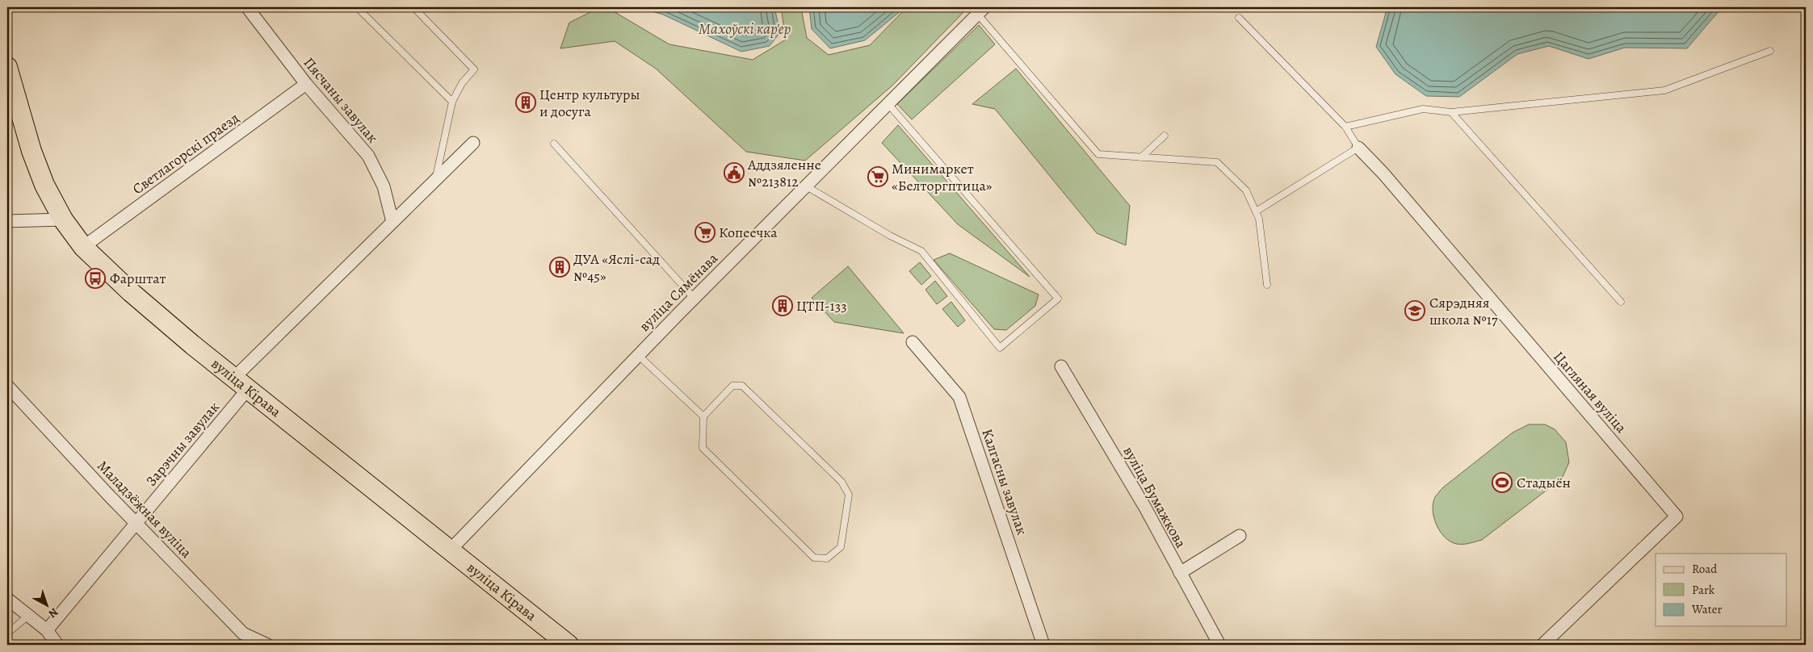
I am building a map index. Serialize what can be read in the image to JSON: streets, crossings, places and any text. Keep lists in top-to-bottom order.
{
  "streets": {
    "main road": ["вуліца Кірава"],
    "street": [
      "Пясчаны завулак",
      "Светлагорскі праезд",
      "вуліца Сямёнава",
      "Цагляная вуліца",
      "Зарэчны завулак",
      "Калгасны завулак",
      "вуліца Бумажкова",
      "Маладзёжная вуліца"
    ]
  },
  "crossings": [
    ["Пясчаны завулак", "Светлагорскі праезд"],
    ["Светлагорскі праезд", "вуліца Кірава"],
    ["вуліца Сямёнава", "вуліца Кірава"],
    ["вуліца Кірава", "Зарэчны завулак"],
    ["Зарэчны завулак", "Маладзёжная вуліца"]
  ],
  "water": ["Махоўскі кар'ер"],
  "places": {
    "building": ["Центр культуры и досуга", "ДУА «Яслі-сад №45»", "ЦТП-133"],
    "public building": ["Аддзяленне №213812"],
    "supermarket": ["Минимаркет «Белторгптица»", "Копеечка"],
    "bus stop": ["Фарштат"],
    "school or university": ["Сярэдняя школа №17"],
    "sports": ["Стадыён"]
  },
  "legend": ["Road", "Park", "Water"],
  "north": "bottom right"
}
